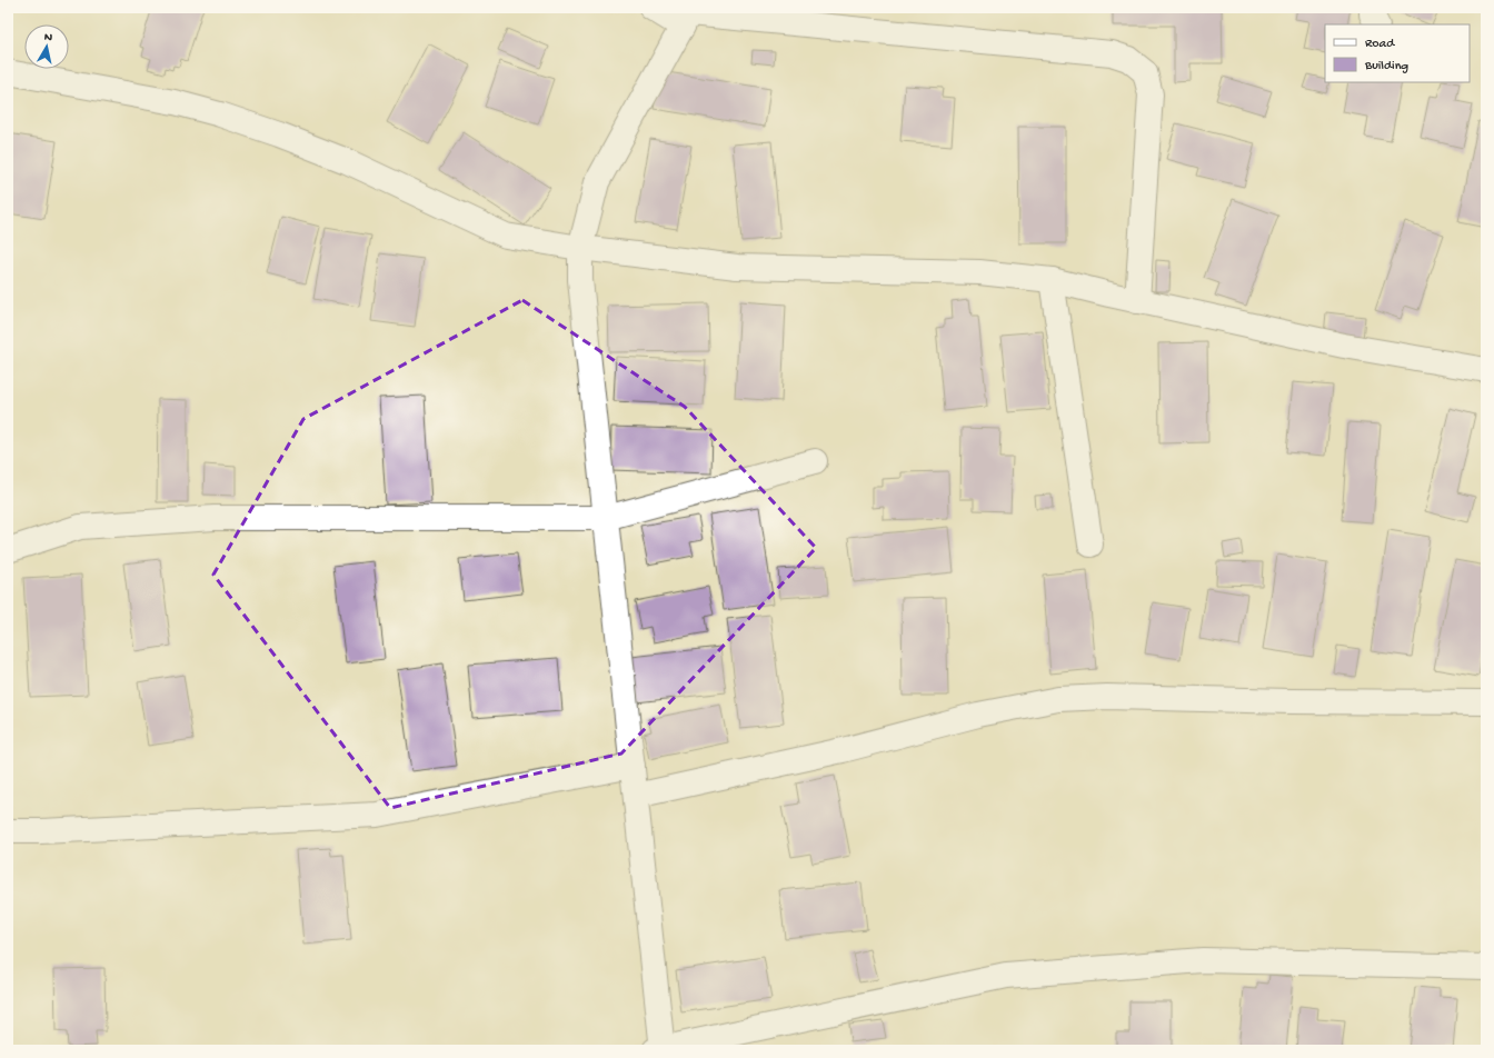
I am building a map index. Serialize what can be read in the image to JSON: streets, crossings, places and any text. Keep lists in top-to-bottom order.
{
  "legend": ["Road", "Building"],
  "north": "top"
}
